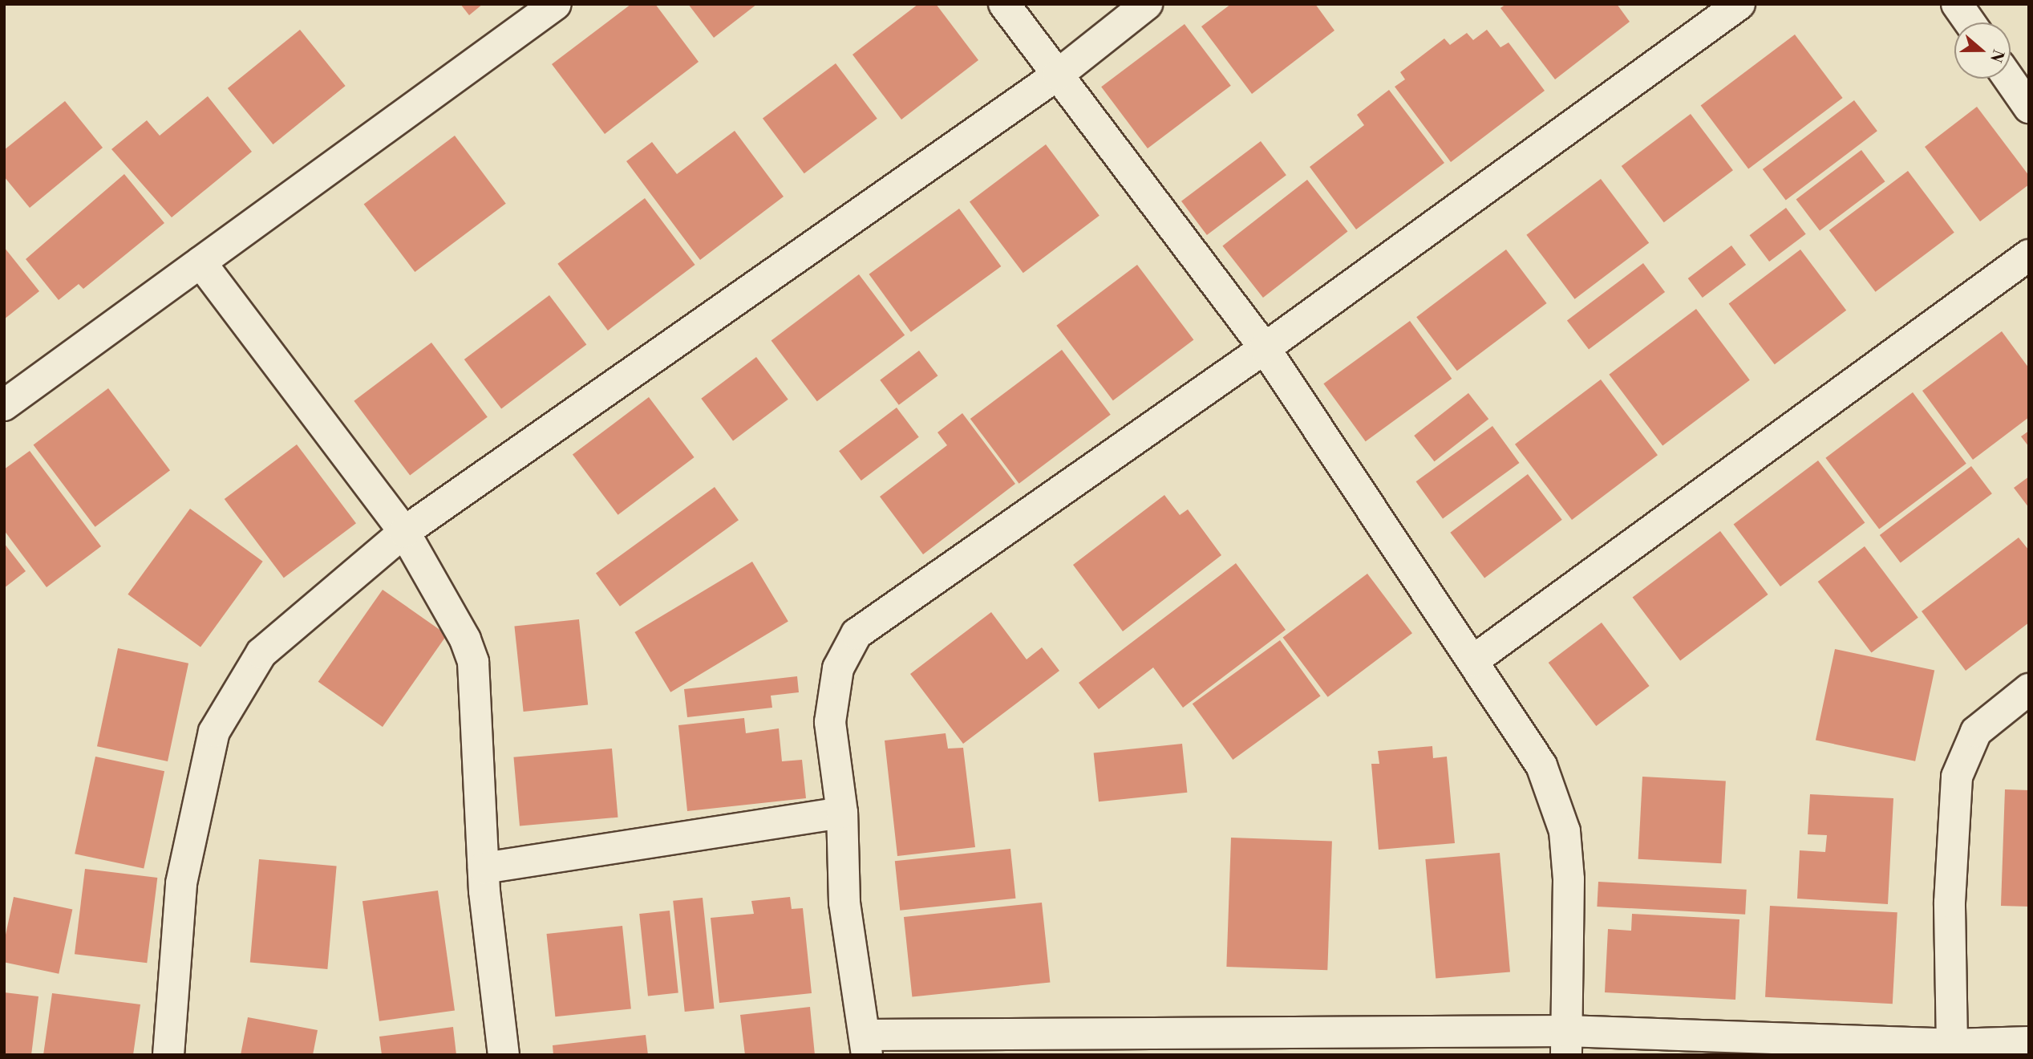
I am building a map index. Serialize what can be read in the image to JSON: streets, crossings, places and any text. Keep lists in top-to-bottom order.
{
  "north": "right"
}
